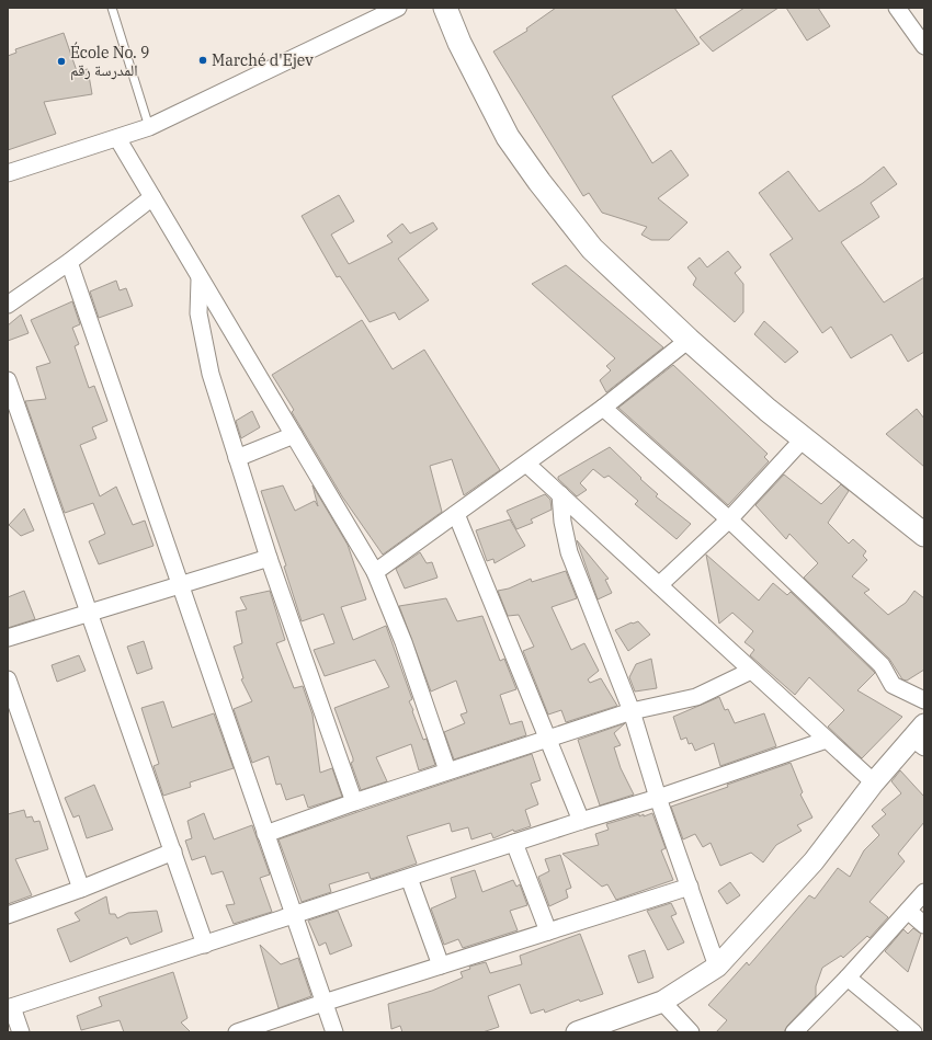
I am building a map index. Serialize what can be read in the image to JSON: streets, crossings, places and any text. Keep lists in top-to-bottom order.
{
  "places": ["Marché d'Ejev", "École No. 9 المدرسة رقم"]
}
